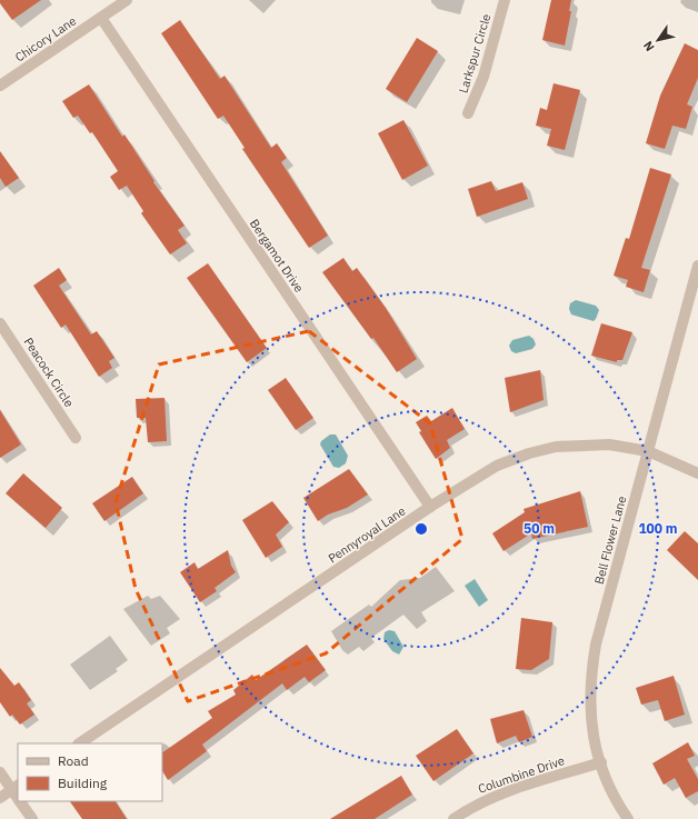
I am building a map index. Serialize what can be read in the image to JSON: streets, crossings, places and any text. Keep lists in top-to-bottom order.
{
  "streets": {
    "street": [
      "Chicory Lane",
      "Larkspur Circle",
      "Bergamot Drive",
      "Peacock Circle",
      "Pennyroyal Lane",
      "Bell Flower Lane",
      "Columbine Drive"
    ]
  },
  "crossings": [
    ["Chicory Lane", "Bergamot Drive"],
    ["Bergamot Drive", "Pennyroyal Lane"],
    ["Pennyroyal Lane", "Bell Flower Lane"],
    ["Bell Flower Lane", "Columbine Drive"]
  ],
  "legend": ["Road", "Building"],
  "north": "bottom left",
  "rings": ["50 m", "100 m"]
}
